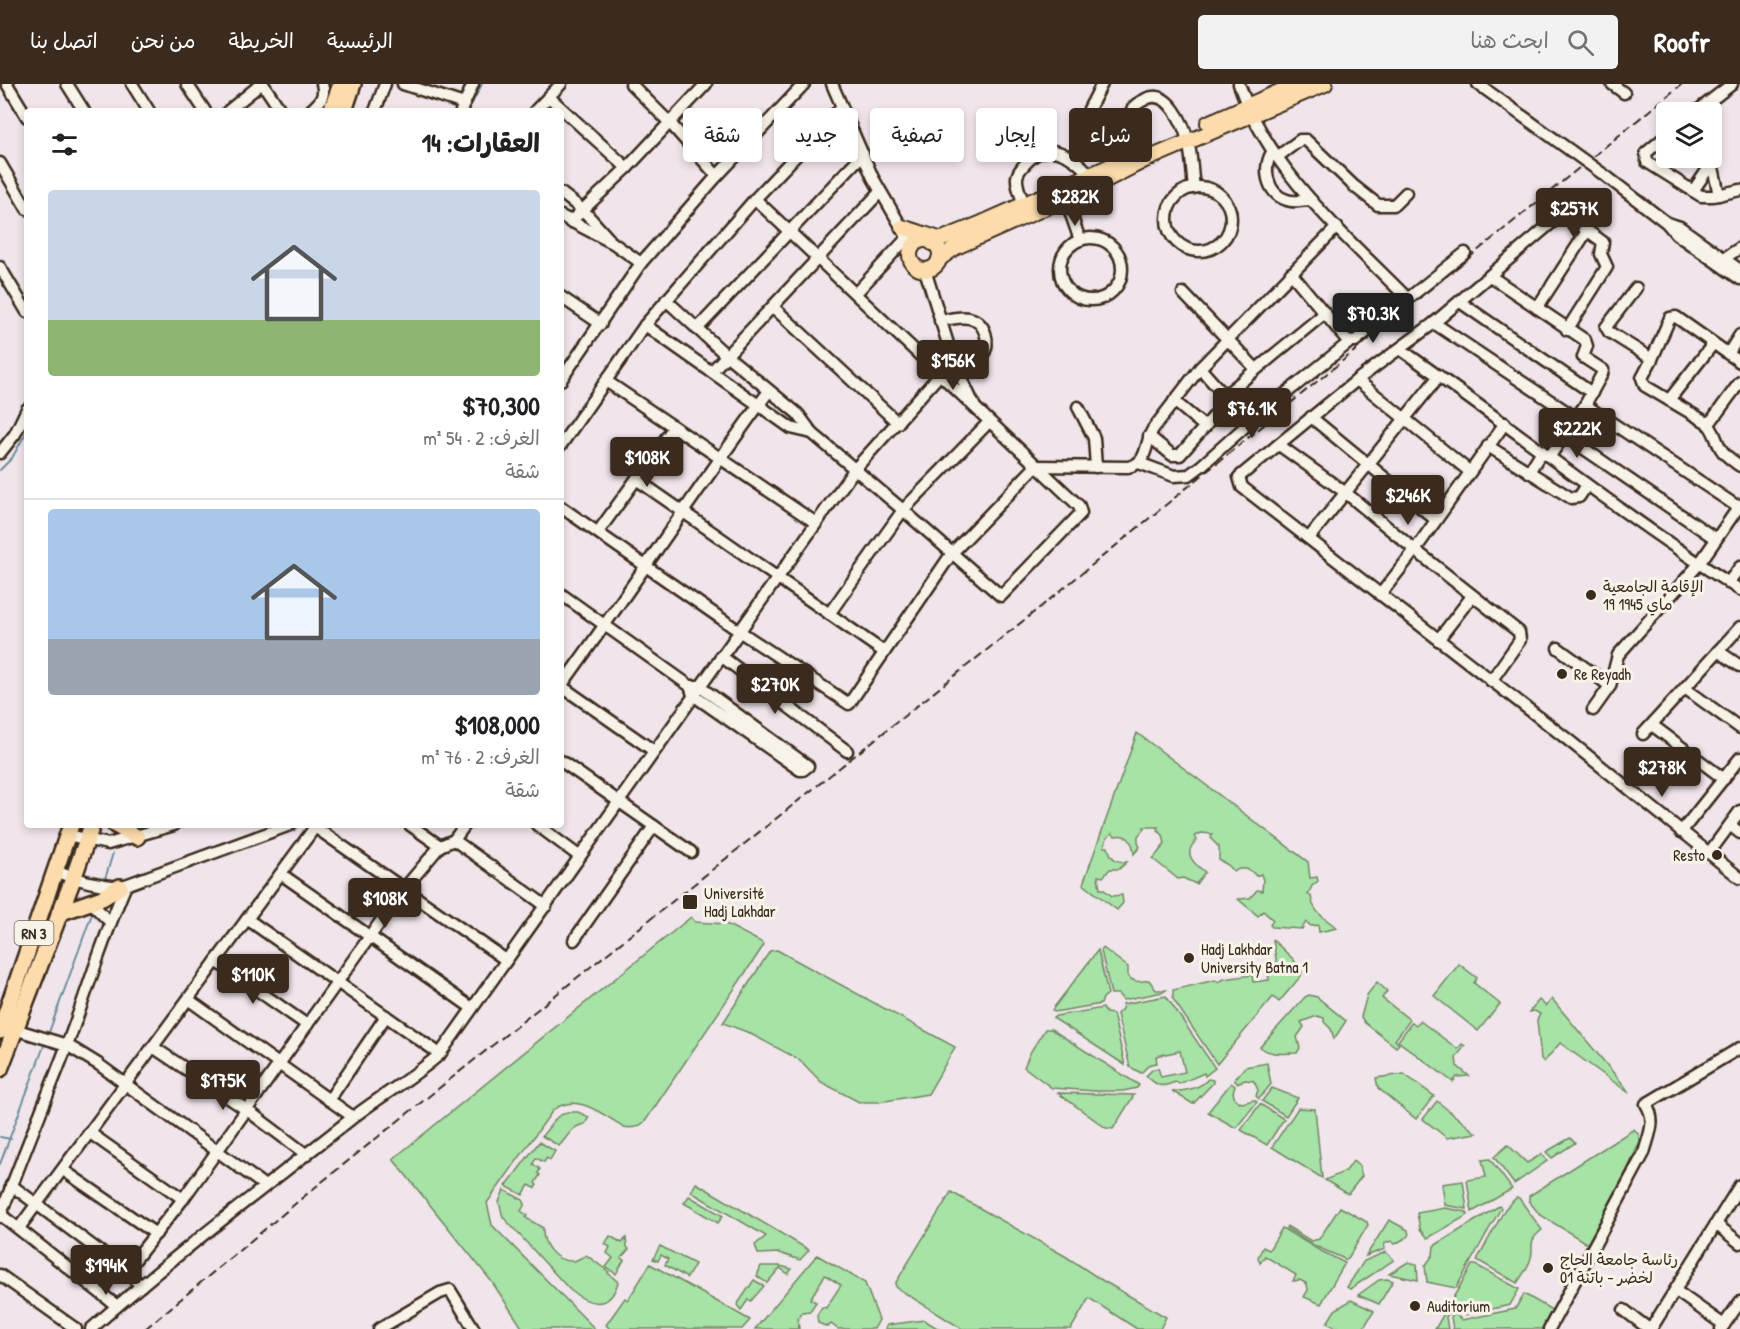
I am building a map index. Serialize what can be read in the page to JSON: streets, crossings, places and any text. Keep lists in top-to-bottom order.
{
  "streets": {
    "highway": ["RN 3"]
  },
  "places": {
    "other": [
      "الإقامة الجامعية 19 ماي 1945",
      "Re Reyadh",
      "Resto",
      "Hadj Lakhdar University Batna 1",
      "رئاسة جامعة الحاج لخضر - باتنة 01",
      "Auditorium"
    ],
    "transit": ["Université Hadj Lakhdar"]
  },
  "page": {
    "header": "Roofr",
    "search": "ابحث هنا",
    "nav": [
      "الرئيسية",
      "الخريطة",
      "من نحن",
      "اتصل بنا"
    ],
    "chip": [
      "شراء",
      "إيجار",
      "تصفية",
      "جديد",
      "شقة"
    ],
    "heading": "العقارات: 14",
    "price": [
      "$282K",
      "$257K",
      "$70.3K",
      "$156K",
      "$76.1K",
      "$222K",
      "$108K",
      "$246K",
      "$270K",
      "$278K",
      "$108K",
      "$110K",
      "$175K",
      "$194K"
    ],
    "list": [
      {
        "name": "$70,300",
        "note": "الغرف: 2 · 54 m² · شقة"
      },
      {
        "name": "$108,000",
        "note": "الغرف: 2 · 76 m² · شقة"
      }
    ]
  }
}
